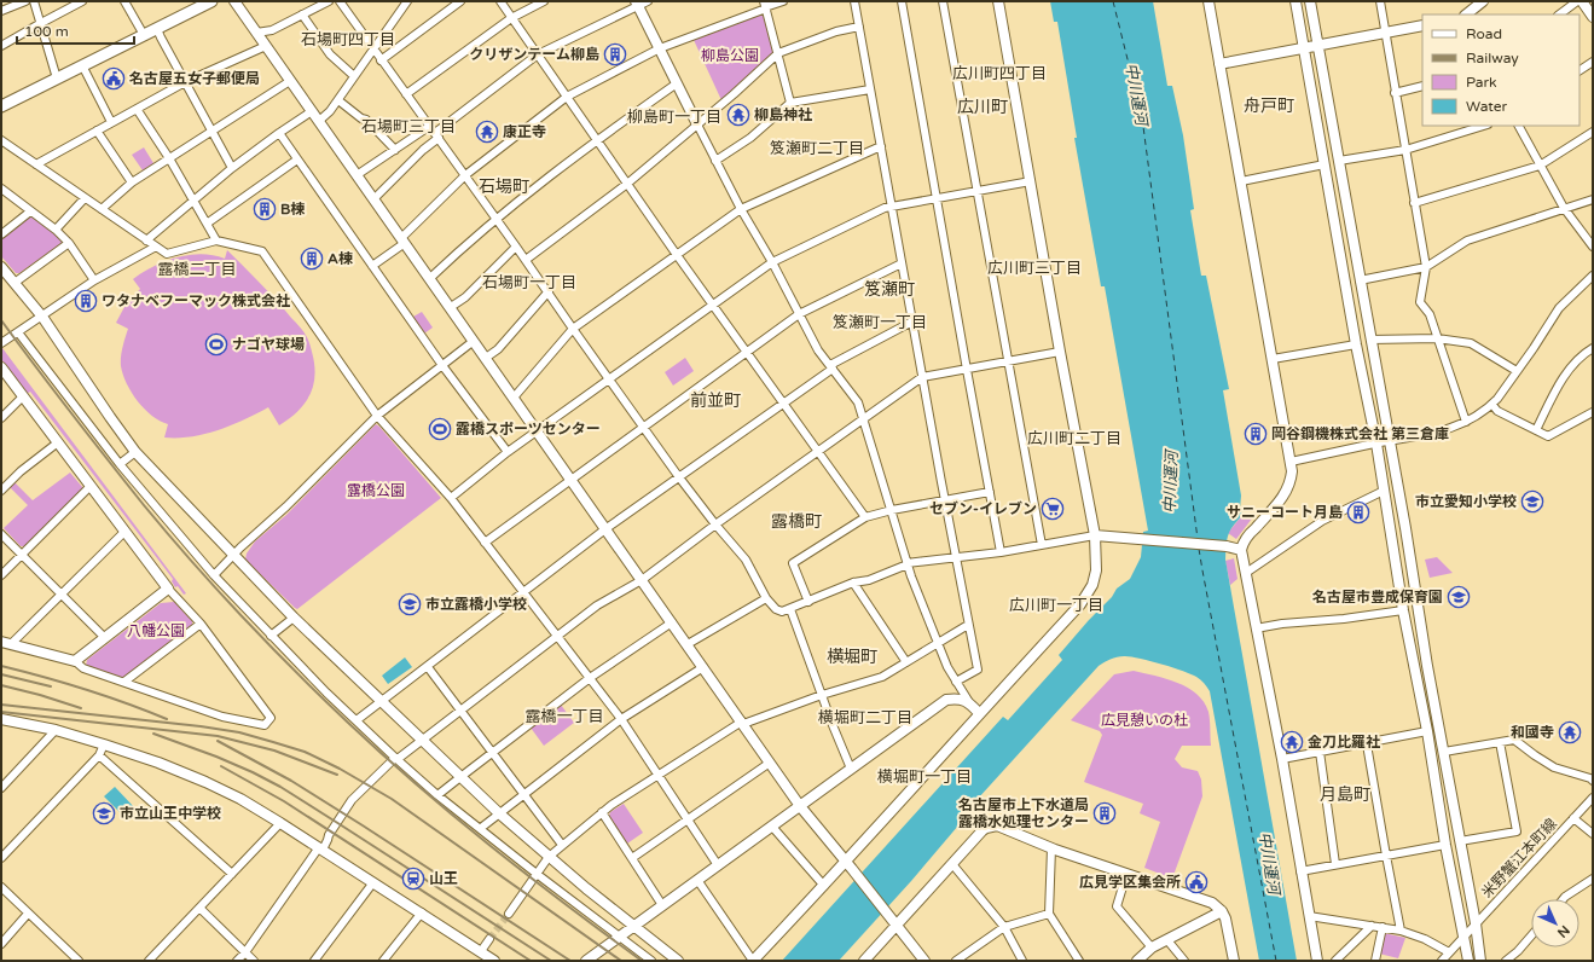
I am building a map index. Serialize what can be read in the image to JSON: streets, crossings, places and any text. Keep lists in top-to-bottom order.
{
  "streets": {
    "street": ["米野蟹江本町線"]
  },
  "districts": [
    "石場町四丁目",
    "広川町四丁目",
    "舟戸町",
    "広川町",
    "柳島町一丁目",
    "石場町三丁目",
    "笈瀬町二丁目",
    "石場町",
    "広川町三丁目",
    "露橋二丁目",
    "石場町一丁目",
    "笈瀬町",
    "笈瀬町一丁目",
    "前並町",
    "広川町二丁目",
    "露橋町",
    "広川町一丁目",
    "横堀町",
    "露橋一丁目",
    "横堀町二丁目",
    "横堀町一丁目",
    "月島町"
  ],
  "water": ["中川運河"],
  "parks": [
    "柳島公園",
    "露橋公園",
    "八幡公園",
    "広見憩いの杜"
  ],
  "places": {
    "building": [
      "クリザンテーム柳島",
      "B棟",
      "A棟",
      "ワタナベフーマック株式会社",
      "岡谷鋼機株式会社 第三倉庫",
      "サニーコート月島",
      "名古屋市上下水道局 露橋水処理センター"
    ],
    "public building": ["名古屋五女子郵便局", "広見学区集会所"],
    "temple": [
      "柳島神社",
      "康正寺",
      "和國寺",
      "金刀比羅社"
    ],
    "sports": ["ナゴヤ球場", "露橋スポーツセンター"],
    "school or university": [
      "市立愛知小学校",
      "名古屋市豊成保育園",
      "市立露橋小学校",
      "市立山王中学校"
    ],
    "supermarket": ["セブン-イレブン"],
    "station": ["山王"]
  },
  "legend": [
    "Road",
    "Railway",
    "Park",
    "Water"
  ],
  "scale_bar": "100 m",
  "north": "bottom right"
}
